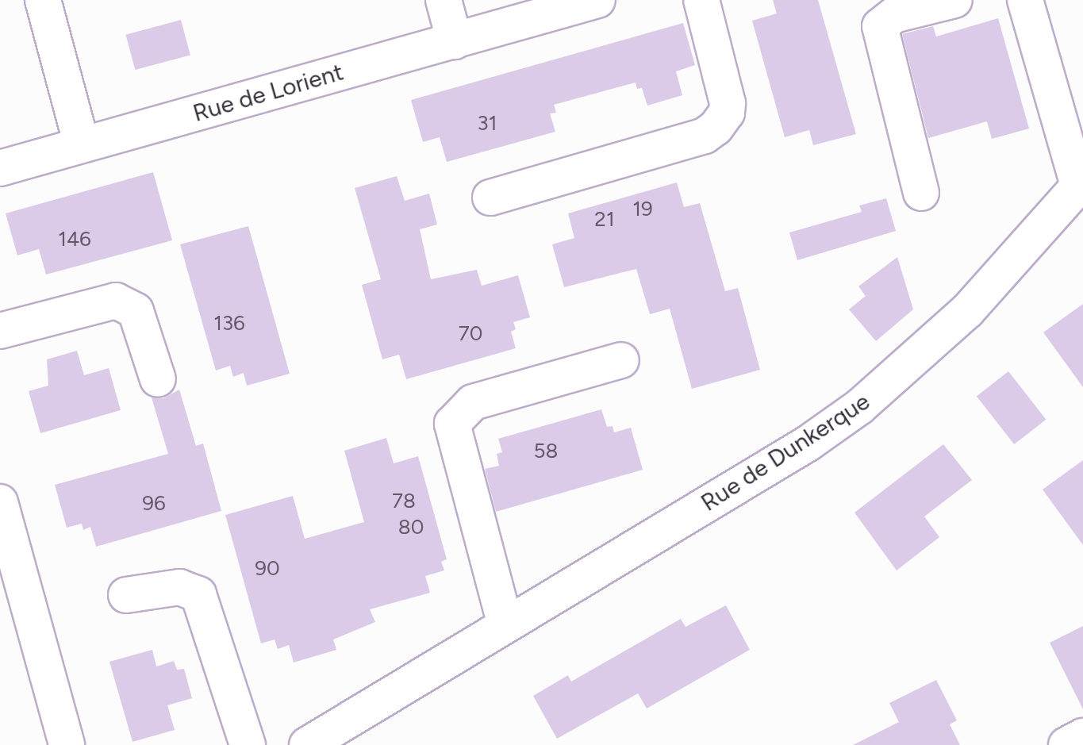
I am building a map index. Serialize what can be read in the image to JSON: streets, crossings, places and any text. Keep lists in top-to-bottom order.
{
  "streets": {
    "street": ["Rue de Lorient", "Rue de Dunkerque"]
  },
  "house_numbers": [
    "31",
    "19",
    "21",
    "146",
    "136",
    "70",
    "58",
    "78",
    "96",
    "80",
    "90"
  ]
}
